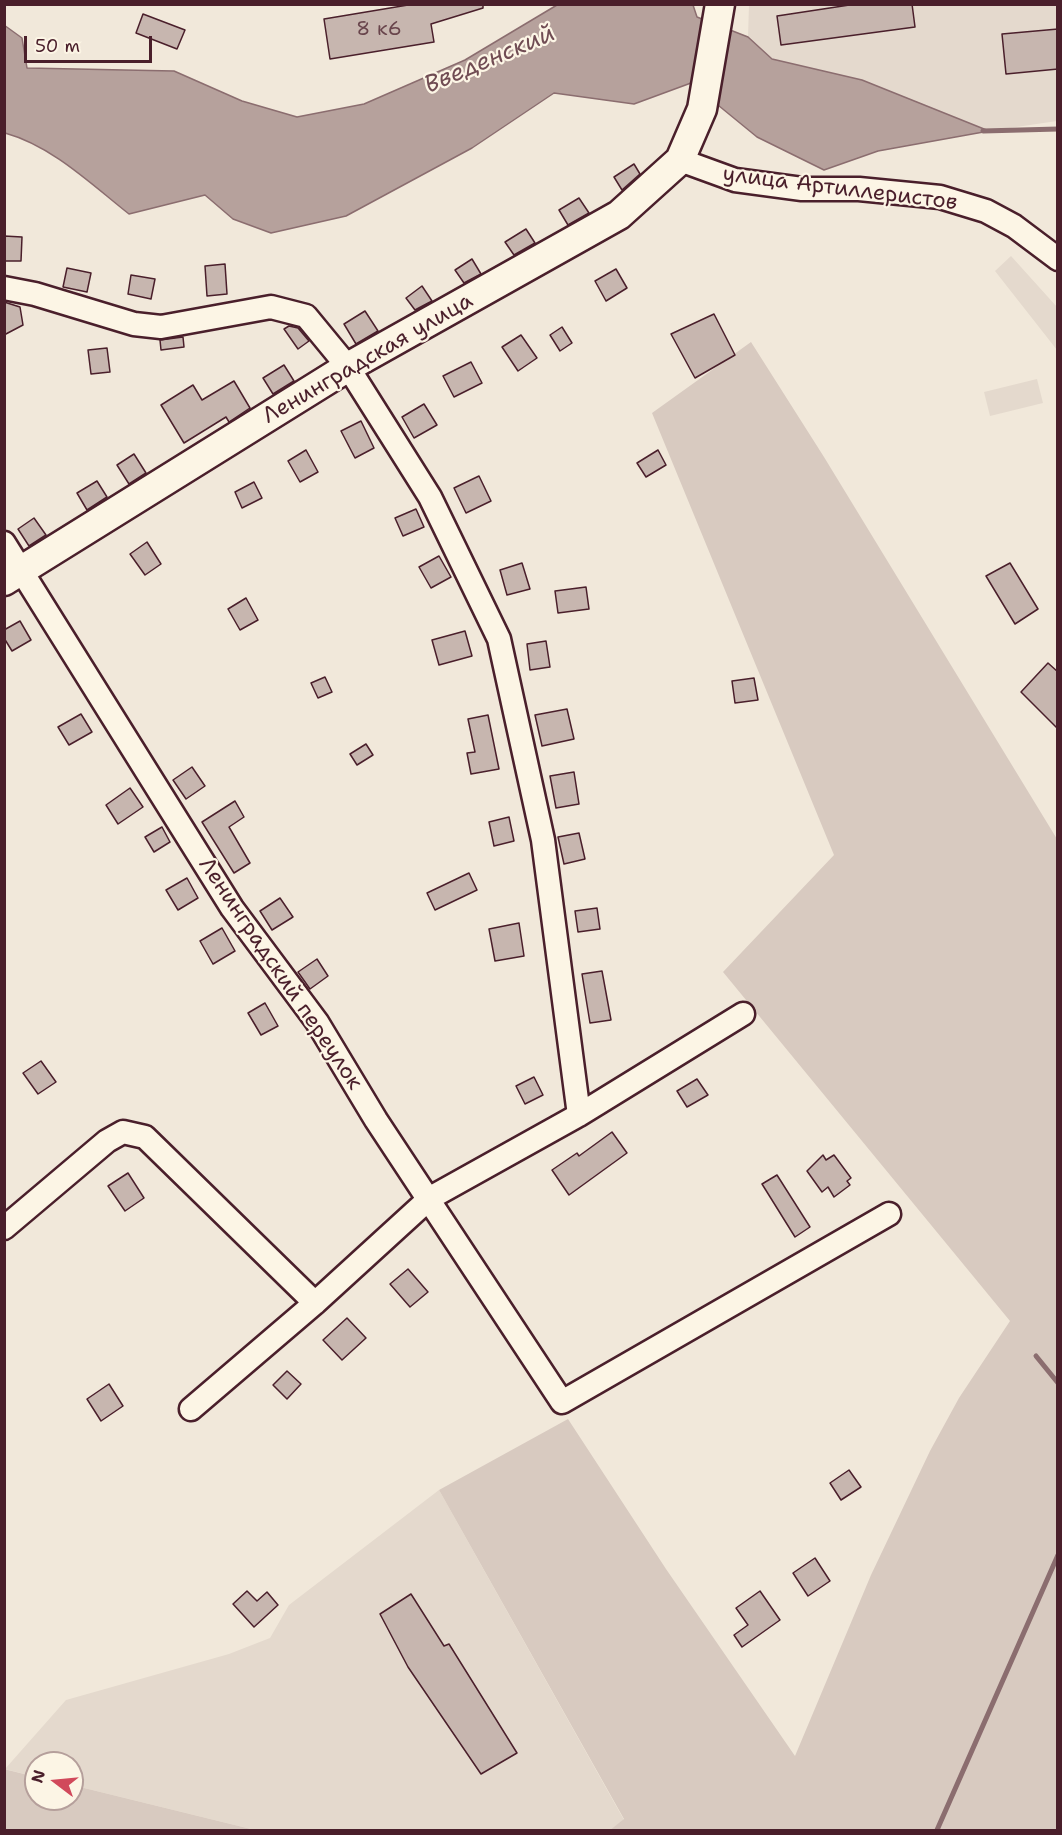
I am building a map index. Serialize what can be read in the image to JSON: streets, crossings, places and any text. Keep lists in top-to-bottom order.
{
  "streets": {
    "main road": ["Ленинградская улица"],
    "street": ["улица Артиллеристов", "Ленинградский переулок"]
  },
  "crossings": [
    ["улица Артиллеристов", "Ленинградская улица"],
    ["Ленинградская улица", "Ленинградский переулок"]
  ],
  "water": ["Введенский"],
  "house_numbers": ["8 к6"],
  "scale_bar": "50 m",
  "north": "left"
}
